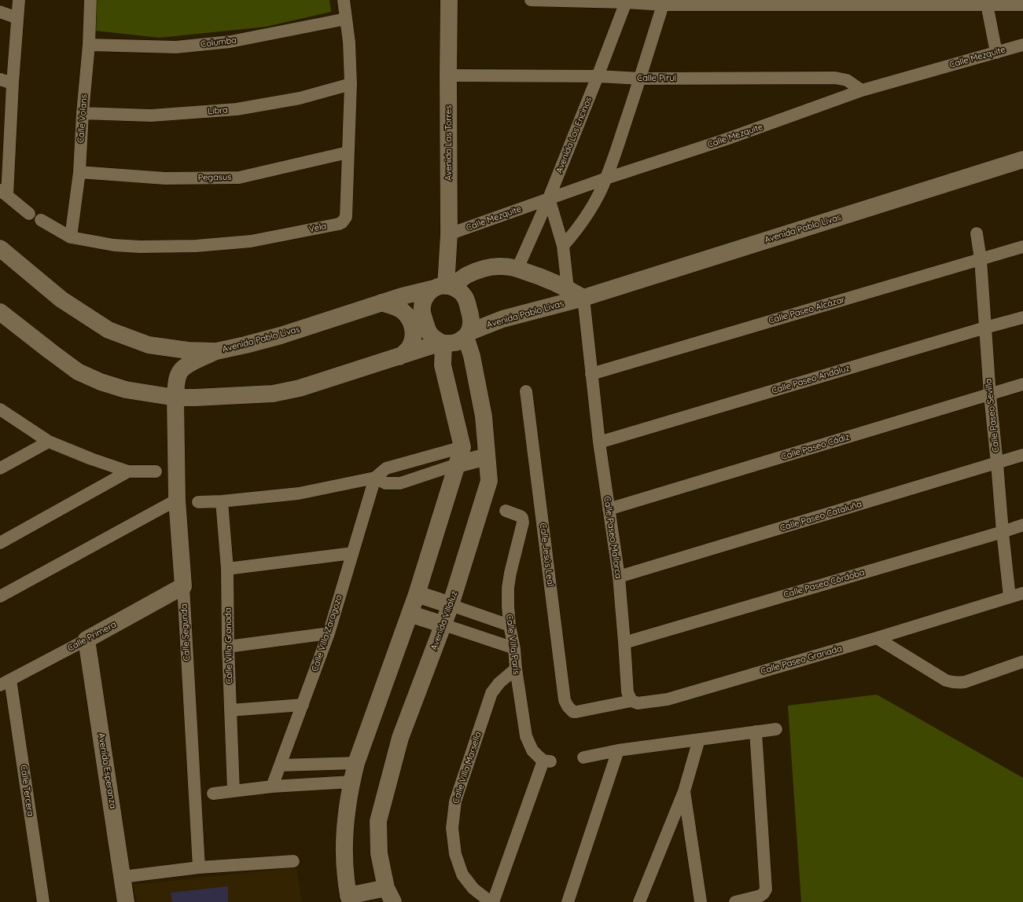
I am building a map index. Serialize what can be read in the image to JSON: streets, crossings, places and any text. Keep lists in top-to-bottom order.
{
  "streets": {
    "street": [
      "Columba",
      "Calle Mezquite",
      "Calle Pirul",
      "Libra",
      "Calle Volans",
      "Avenida Los Encinos",
      "Avenida Las Torres",
      "Pegasus",
      "Vela",
      "Avenida Pablo Livas",
      "Calle Paseo Alcázar",
      "Calle Paseo Andaluz",
      "Calle Paseo Sevilla",
      "Calle Paseo Cádiz",
      "Calle Paseo Cataluña",
      "Calle Paseo Mallorca",
      "Calle Jesús Leal",
      "Calle Paseo Córdoba",
      "Avenida Villaluz",
      "Calle Segunda",
      "Calle Villa Zaragoza",
      "Calle Primera",
      "Calle Villa París",
      "Calle Villa Granada",
      "Calle Paseo Granada",
      "Calle Villa Marsella",
      "Avenida Esperanza",
      "Calle Tercera"
    ]
  },
  "crossings": [
    ["Columba", "Calle Volans"],
    ["Columba", "Vela"],
    ["Calle Mezquite", "Calle Pirul"],
    ["Calle Mezquite", "Avenida Los Encinos"],
    ["Calle Mezquite", "Avenida Las Torres"],
    ["Calle Pirul", "Avenida Los Encinos"],
    ["Calle Pirul", "Avenida Las Torres"],
    ["Libra", "Calle Volans"],
    ["Libra", "Vela"],
    ["Calle Volans", "Pegasus"],
    ["Calle Volans", "Vela"],
    ["Avenida Los Encinos", "Avenida Pablo Livas"],
    ["Avenida Las Torres", "Avenida Pablo Livas"],
    ["Avenida Las Torres", "Avenida Villaluz"],
    ["Pegasus", "Vela"],
    ["Avenida Pablo Livas", "Calle Paseo Mallorca"],
    ["Avenida Pablo Livas", "Avenida Villaluz"],
    ["Avenida Pablo Livas", "Calle Segunda"],
    ["Calle Paseo Alcázar", "Calle Paseo Sevilla"],
    ["Calle Paseo Alcázar", "Calle Paseo Mallorca"],
    ["Calle Paseo Andaluz", "Calle Paseo Sevilla"],
    ["Calle Paseo Andaluz", "Calle Paseo Mallorca"],
    ["Calle Paseo Sevilla", "Calle Paseo Cádiz"],
    ["Calle Paseo Sevilla", "Calle Paseo Cataluña"],
    ["Calle Paseo Sevilla", "Calle Paseo Córdoba"],
    ["Calle Paseo Sevilla", "Calle Paseo Granada"],
    ["Calle Paseo Cádiz", "Calle Paseo Mallorca"],
    ["Calle Paseo Cataluña", "Calle Paseo Mallorca"],
    ["Calle Paseo Mallorca", "Calle Paseo Córdoba"],
    ["Calle Paseo Mallorca", "Calle Paseo Granada"],
    ["Calle Jesús Leal", "Calle Paseo Granada"],
    ["Calle Segunda", "Calle Primera"],
    ["Calle Primera", "Avenida Esperanza"],
    ["Calle Primera", "Calle Tercera"],
    ["Calle Villa París", "Calle Villa Marsella"]
  ]
}
